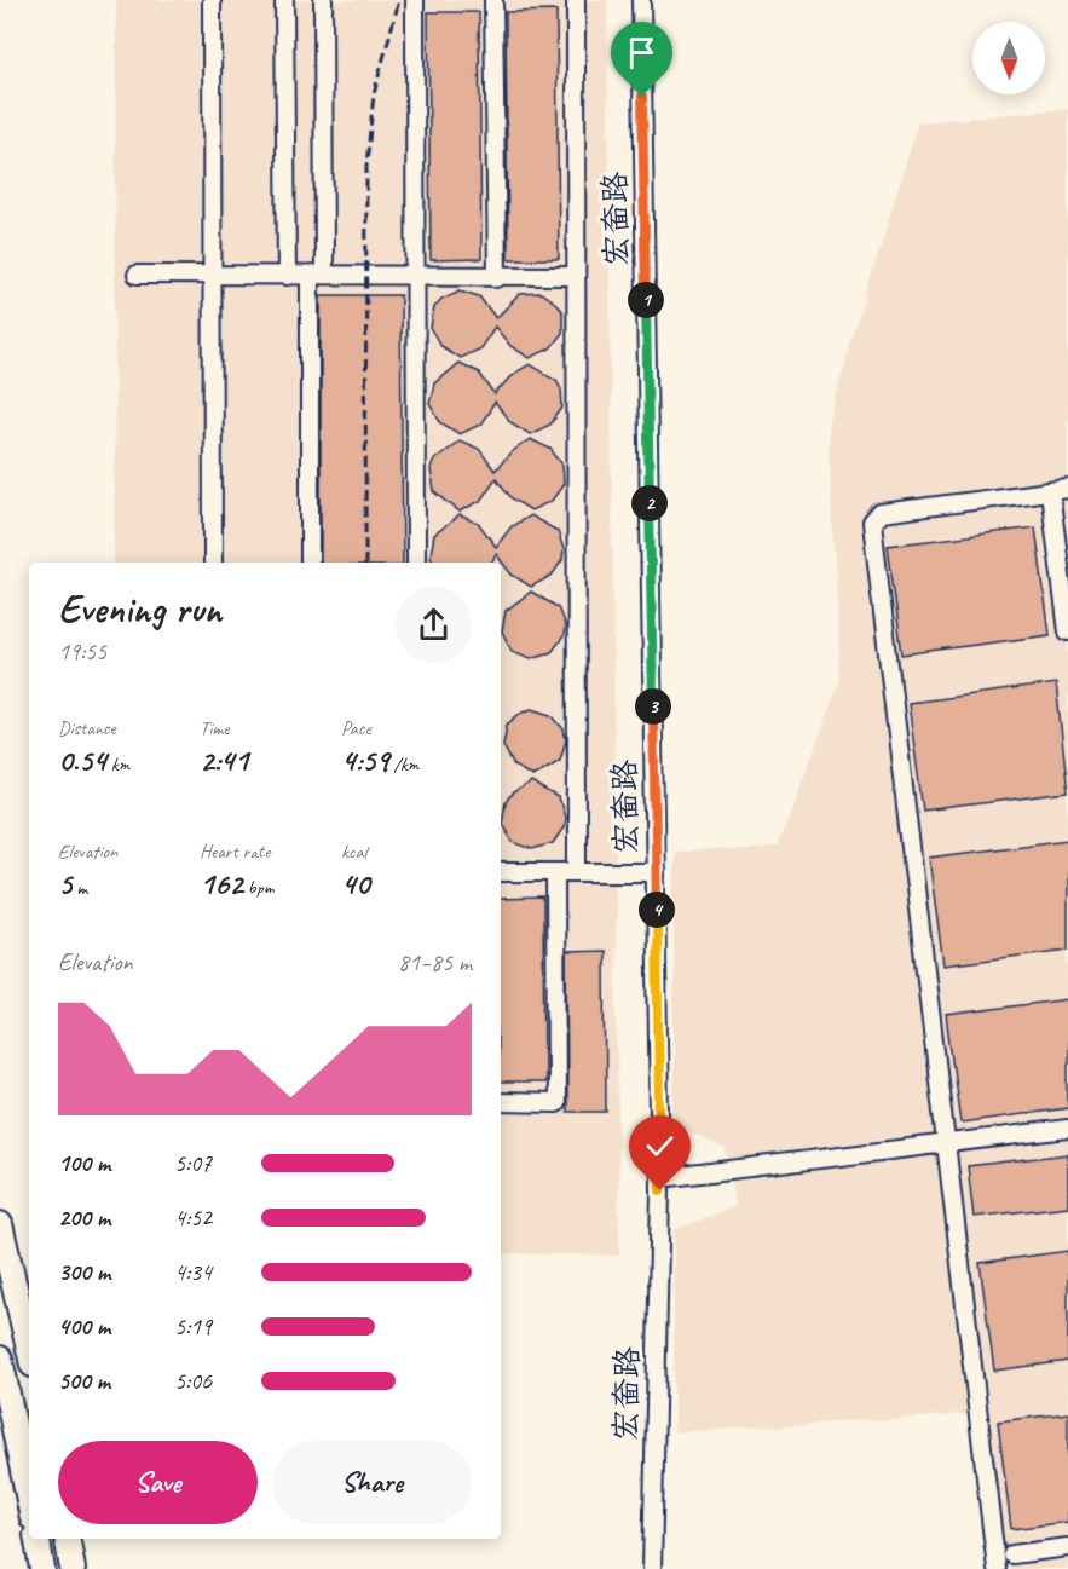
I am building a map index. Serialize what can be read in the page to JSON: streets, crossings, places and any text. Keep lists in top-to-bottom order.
{
  "streets": {
    "street": ["宏奤路"]
  },
  "north": "bottom",
  "page": {
    "pins": [
      "1",
      "2",
      "3",
      "4"
    ],
    "heading": ["Evening run", "19:55"],
    "stats": [
      ["Distance", "0.54 km"],
      ["Time", "2:41"],
      ["Pace", "4:59 /km"],
      ["Elevation", "5 m"],
      ["Heart rate", "162 bpm"],
      ["kcal", "40"]
    ],
    "chart": ["Elevation", "81–85 m"],
    "list": [
      {
        "name": "100 m",
        "note": "5:07"
      },
      {
        "name": "200 m",
        "note": "4:52"
      },
      {
        "name": "300 m",
        "note": "4:34"
      },
      {
        "name": "400 m",
        "note": "5:19"
      },
      {
        "name": "500 m",
        "note": "5:06"
      }
    ],
    "buttons": ["Save", "Share"]
  }
}
